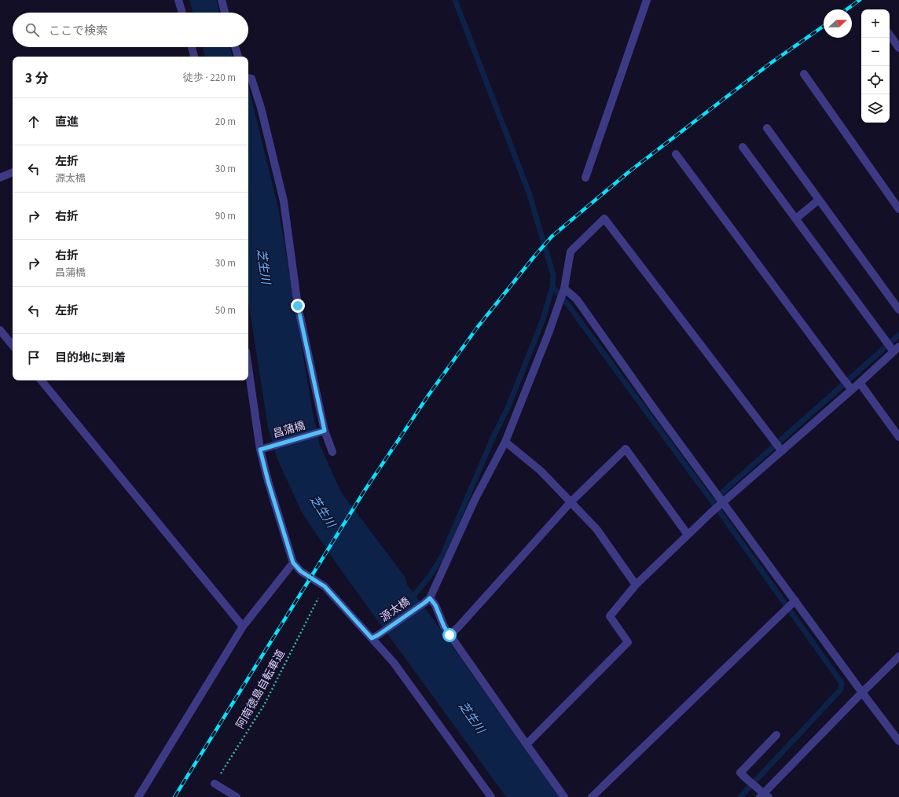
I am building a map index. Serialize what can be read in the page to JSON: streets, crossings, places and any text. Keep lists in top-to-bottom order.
{
  "streets": {
    "street": ["昌蒲橋", "源太橋"],
    "path": ["阿南徳島自転車道"]
  },
  "water": ["芝生川"],
  "north": "right",
  "page": {
    "map_buttons": ["+", "−"],
    "search": "ここで検索",
    "heading": ["3 分", "徒歩 · 220 m"],
    "list": [
      ["直進", "20 m"],
      ["左折", "源太橋", "30 m"],
      ["右折", "90 m"],
      ["右折", "昌蒲橋", "30 m"],
      ["左折", "50 m"],
      "目的地に到着"
    ]
  }
}
